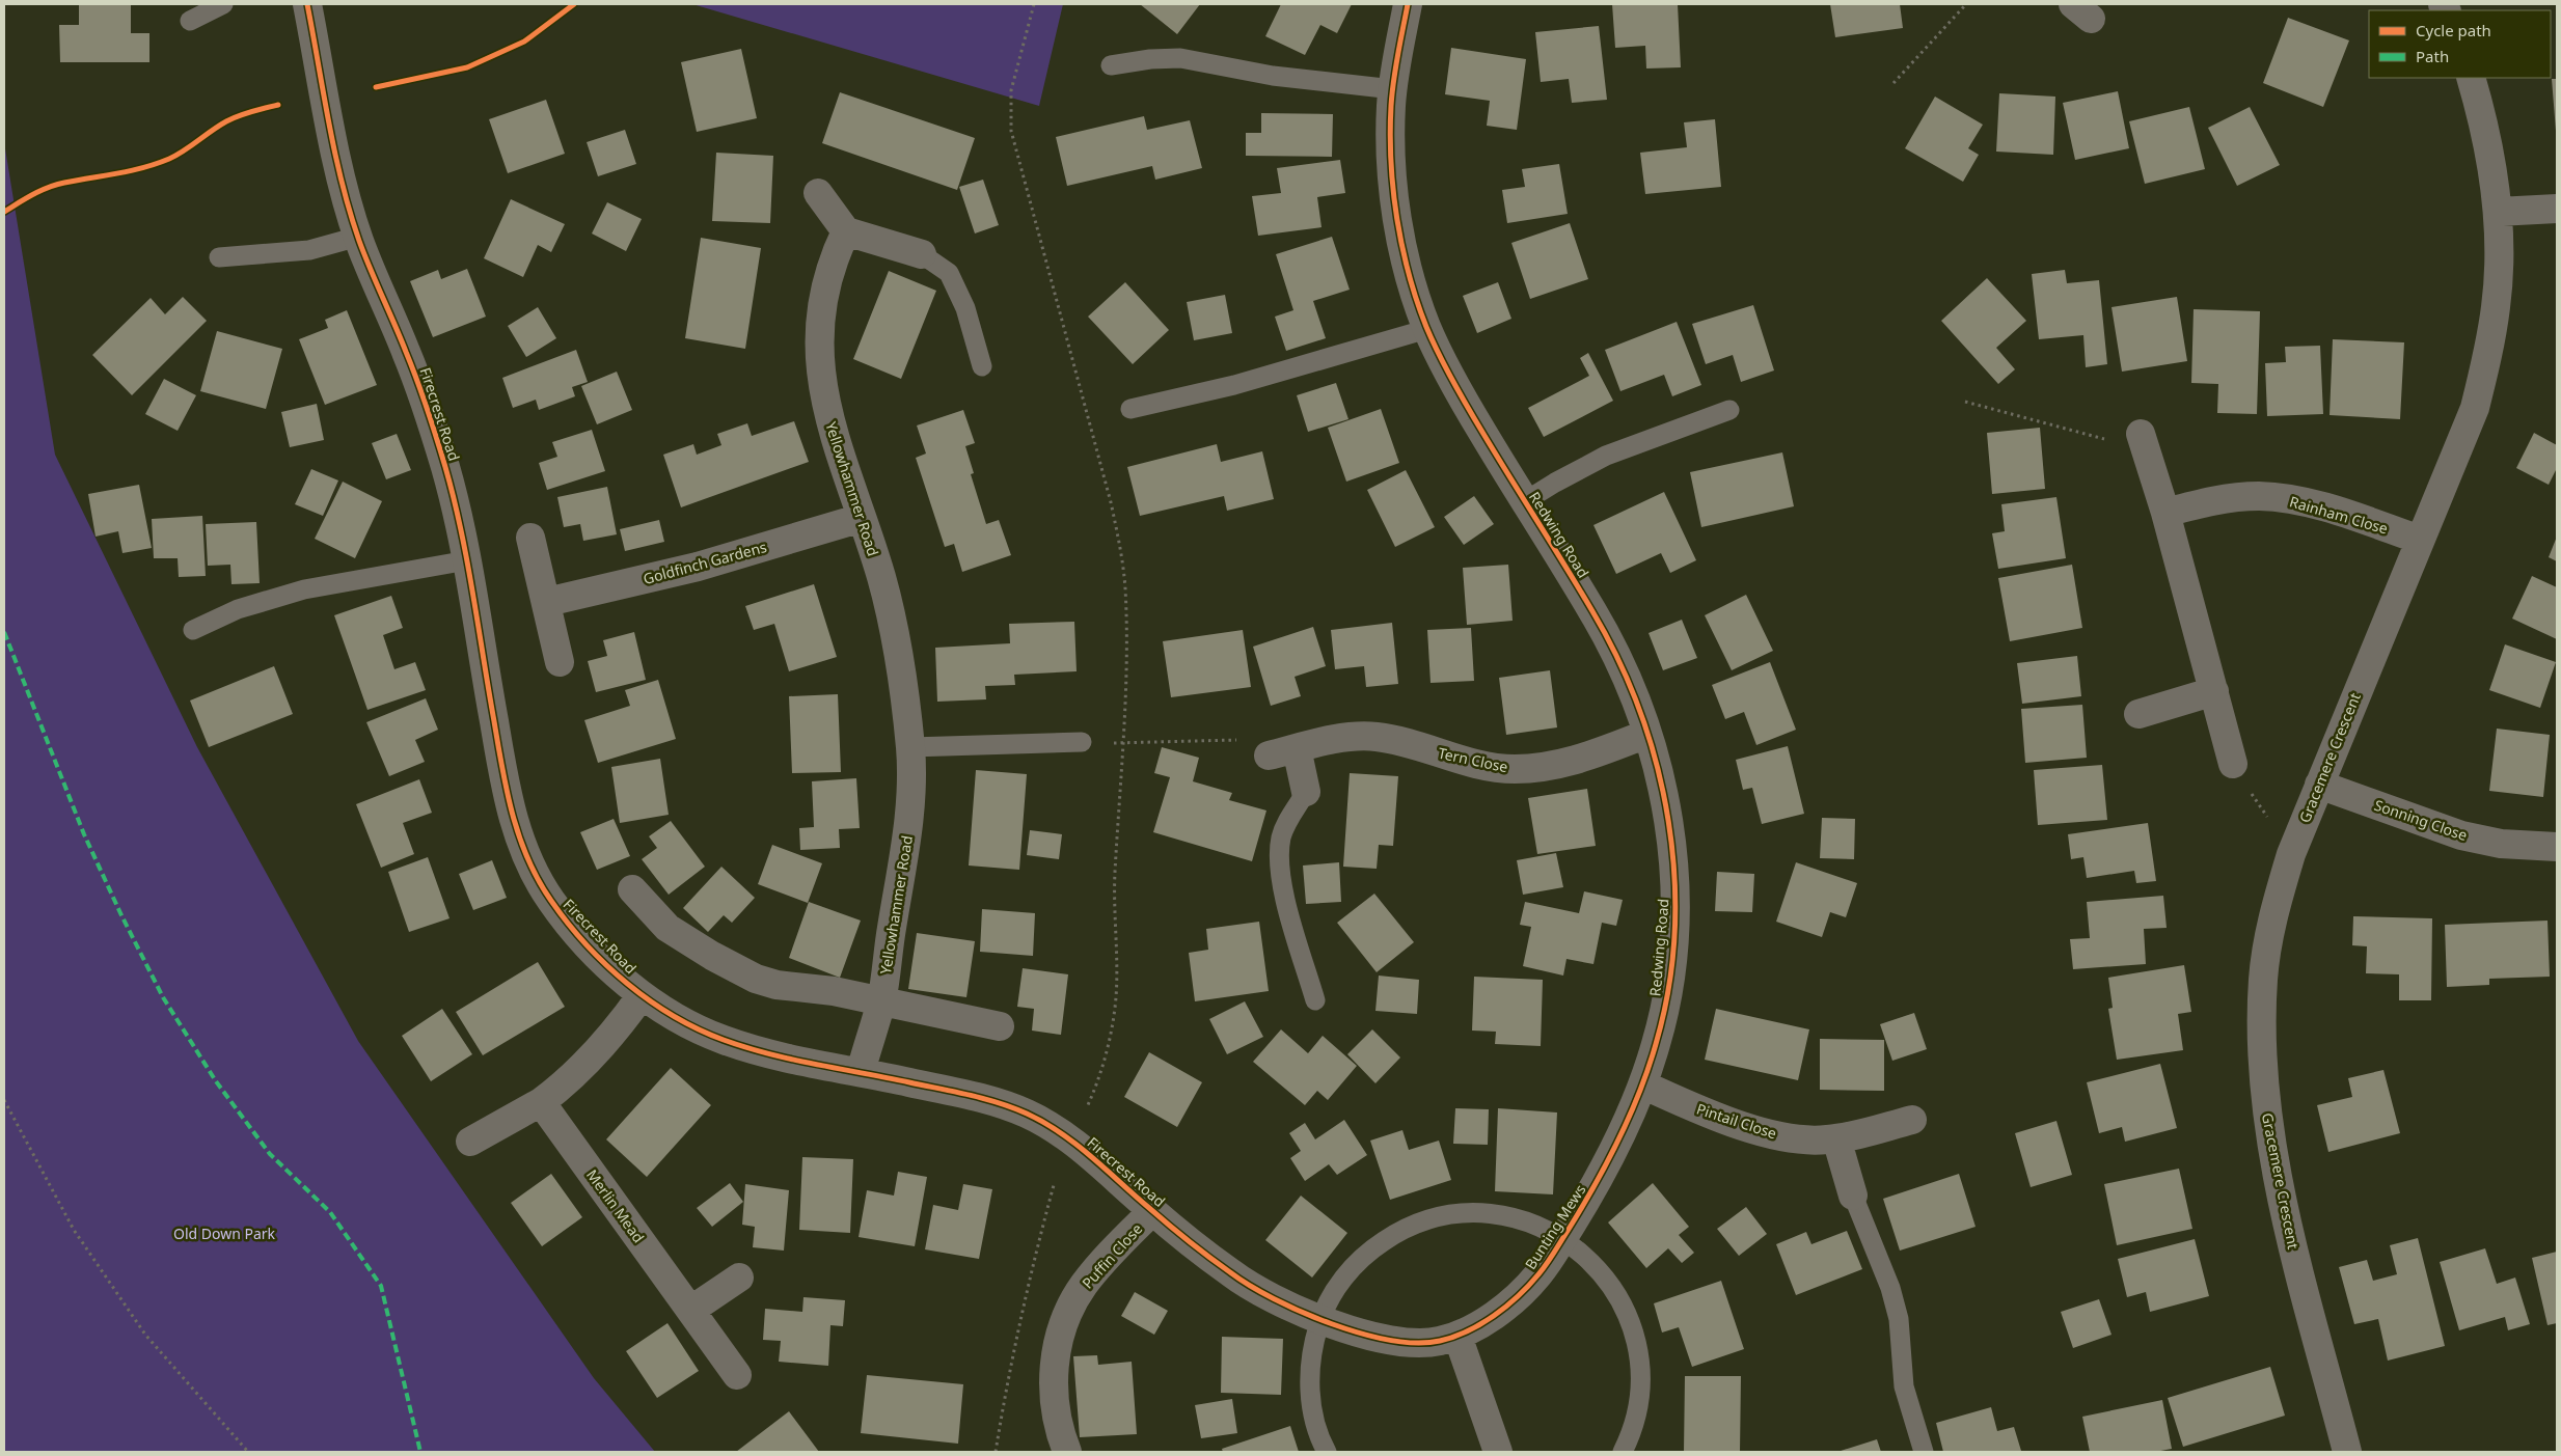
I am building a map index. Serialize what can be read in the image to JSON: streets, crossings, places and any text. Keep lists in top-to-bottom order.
{
  "streets": {
    "street": [
      "Firecrest Road",
      "Yellowhammer Road",
      "Rainham Close",
      "Redwing Road",
      "Goldfinch Gardens",
      "Gracemere Crescent",
      "Tern Close",
      "Sonning Close",
      "Pintail Close",
      "Merlin Mead",
      "Bunting Mews",
      "Puffin Close"
    ]
  },
  "crossings": [
    ["Firecrest Road", "Yellowhammer Road"],
    ["Firecrest Road", "Bunting Mews"],
    ["Firecrest Road", "Puffin Close"],
    ["Yellowhammer Road", "Goldfinch Gardens"],
    ["Rainham Close", "Gracemere Crescent"],
    ["Redwing Road", "Tern Close"],
    ["Redwing Road", "Pintail Close"],
    ["Redwing Road", "Bunting Mews"],
    ["Gracemere Crescent", "Sonning Close"],
    ["Pintail Close", "Bunting Mews"]
  ],
  "parks": ["Old Down Park"],
  "legend": ["Cycle path", "Path"]
}
